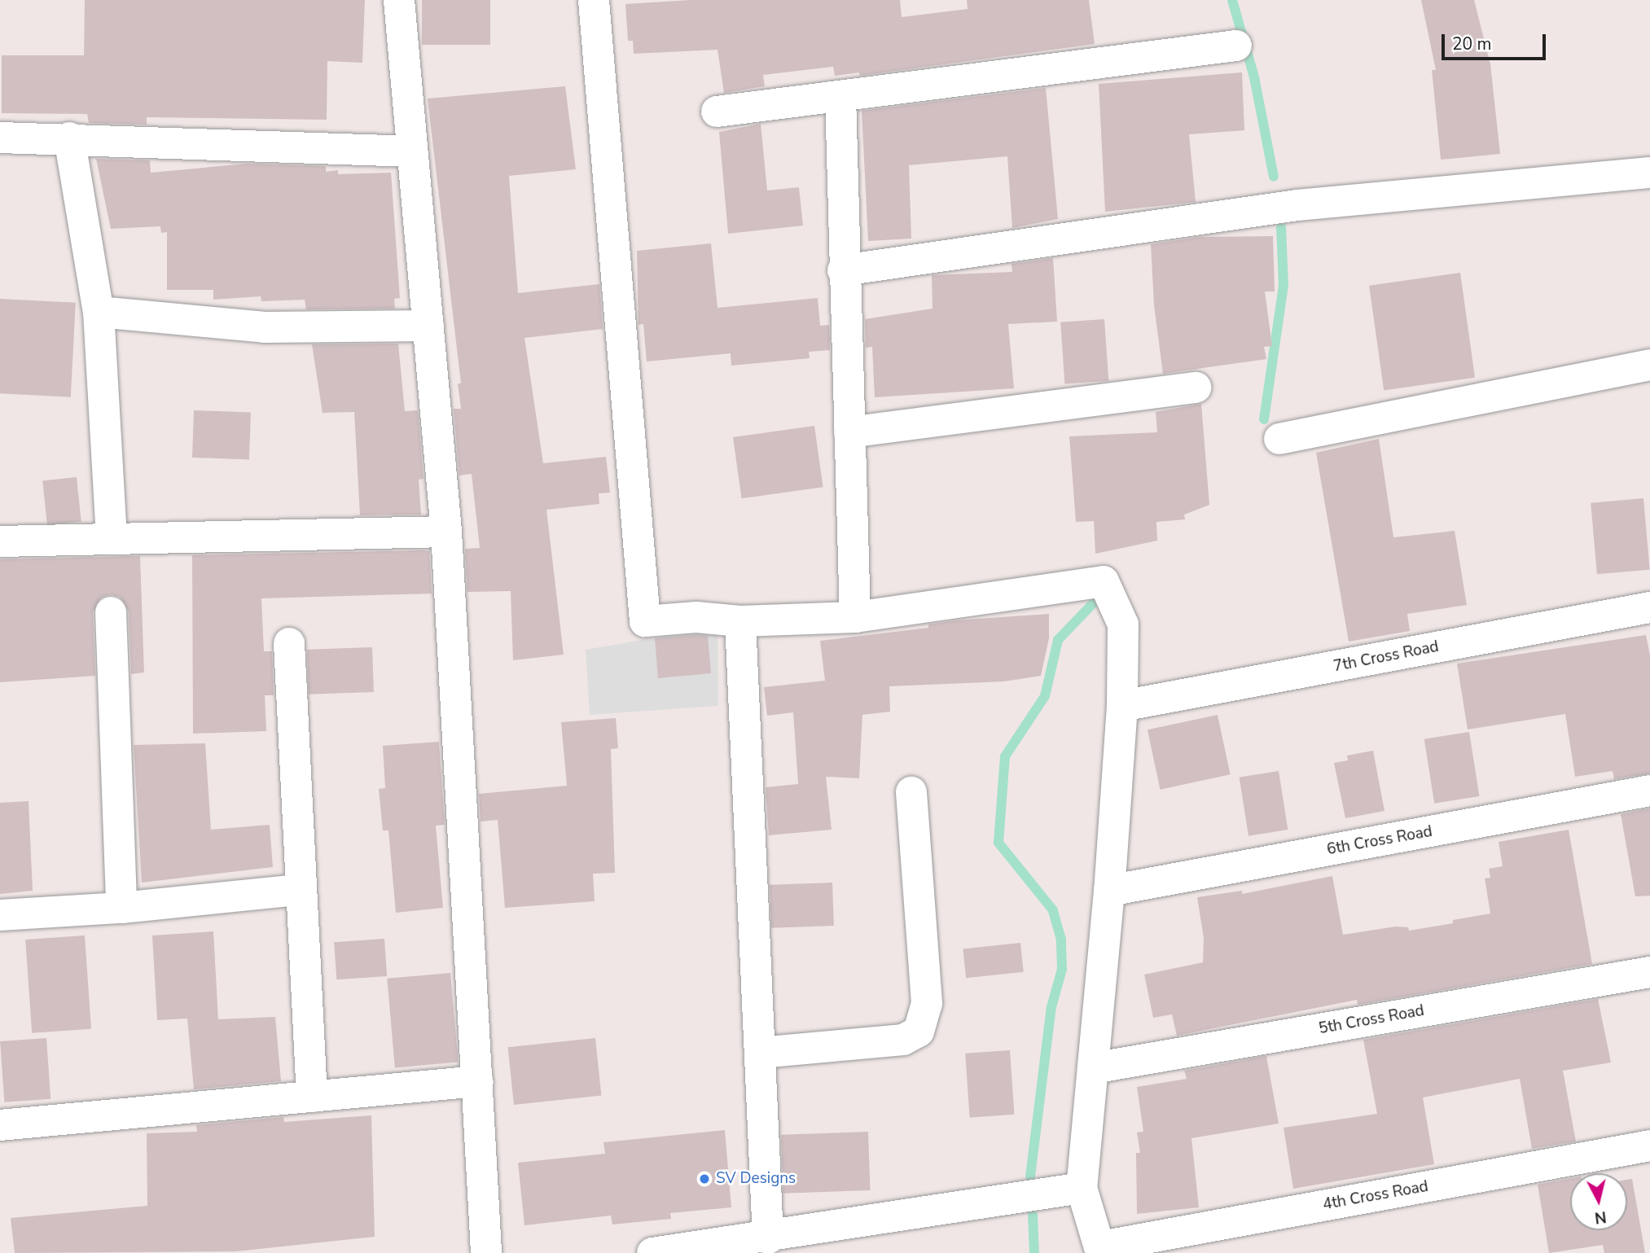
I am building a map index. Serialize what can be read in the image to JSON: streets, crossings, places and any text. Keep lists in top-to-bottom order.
{
  "streets": {
    "street": [
      "7th Cross Road",
      "6th Cross Road",
      "5th Cross Road",
      "4th Cross Road"
    ]
  },
  "places": ["SV Designs"],
  "scale_bar": "20 m",
  "north": "bottom"
}
